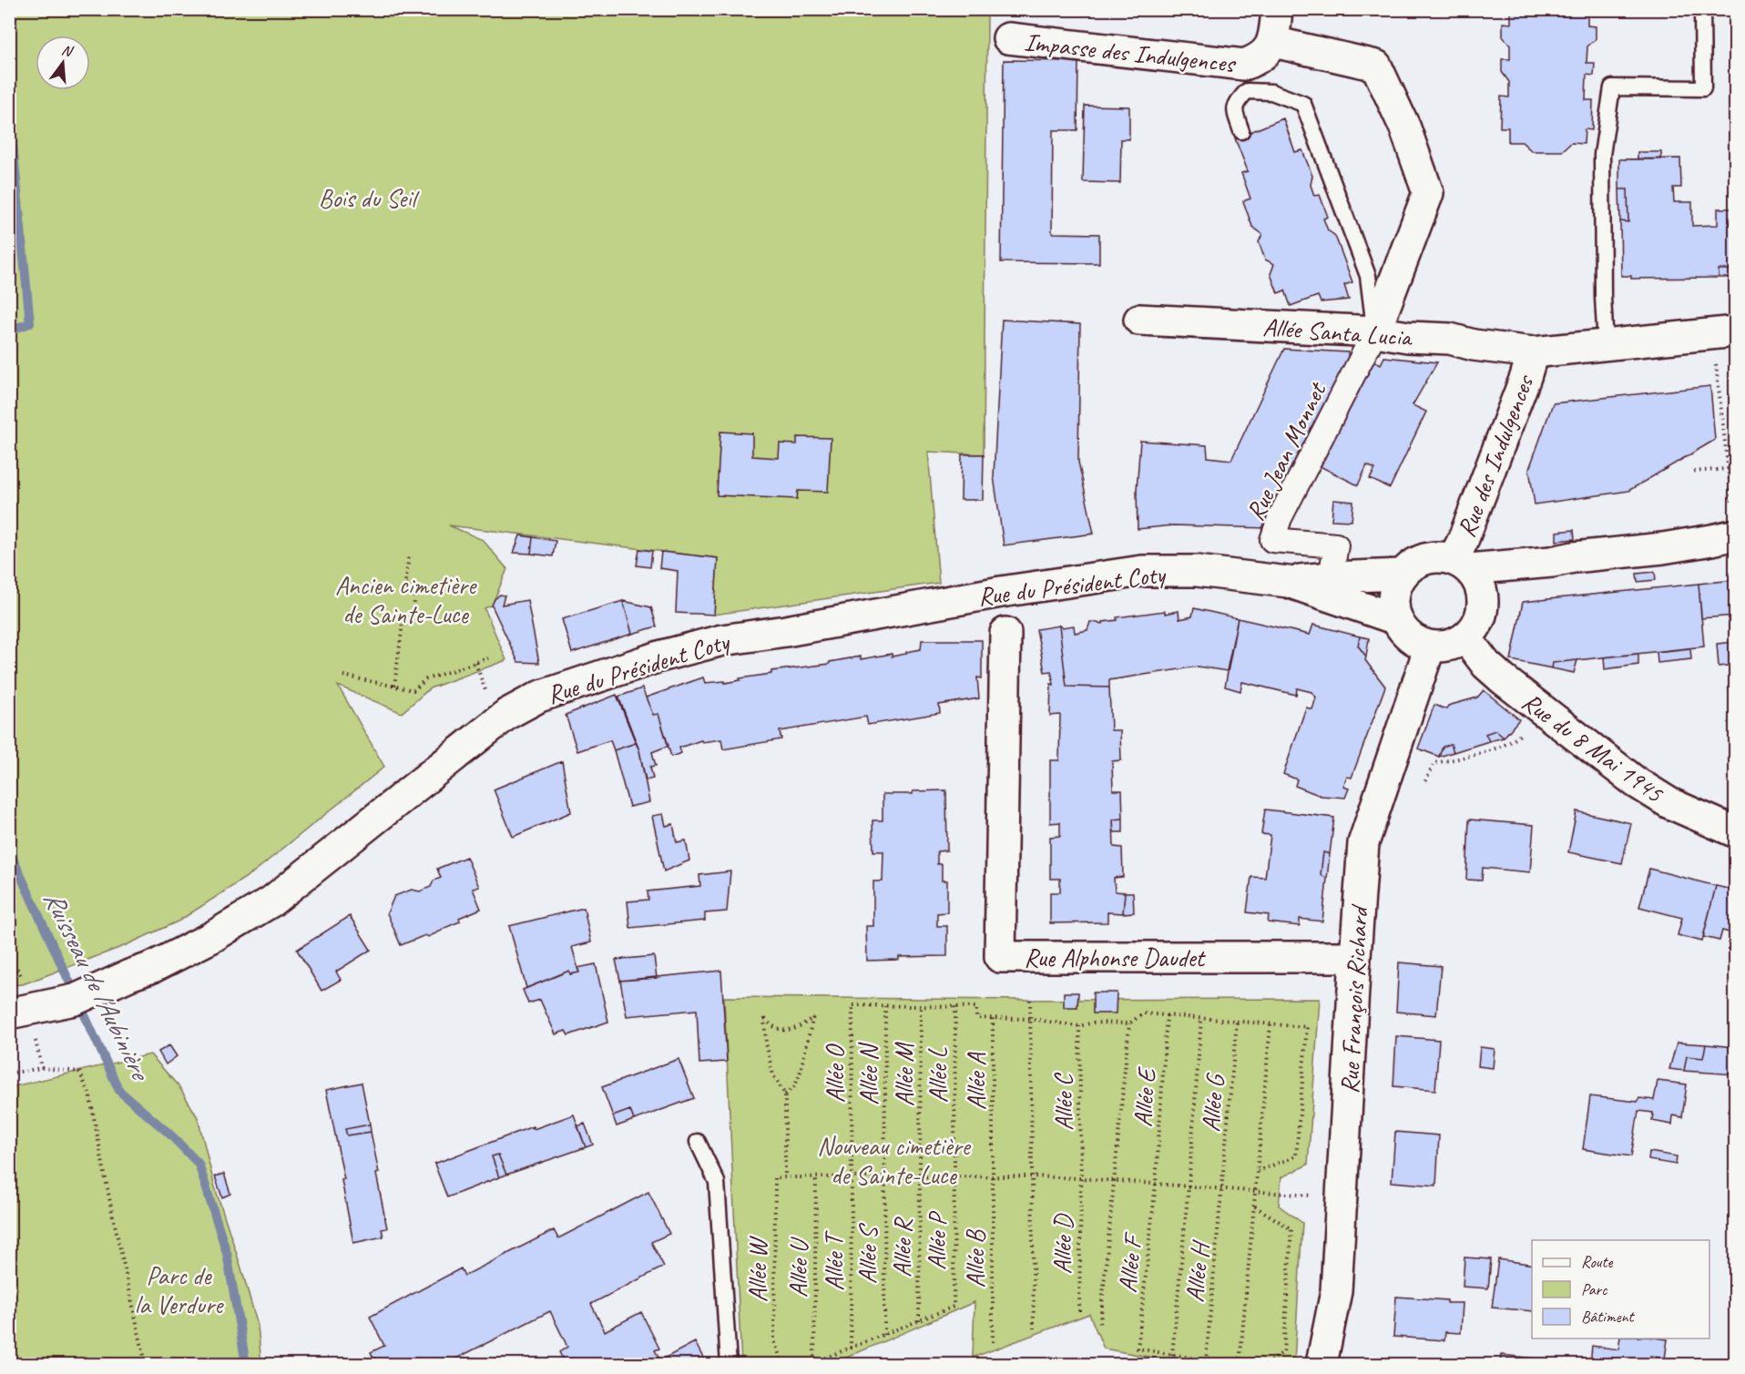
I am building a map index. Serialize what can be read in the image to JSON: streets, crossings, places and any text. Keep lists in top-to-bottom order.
{
  "streets": {
    "street": [
      "Impasse des Indulgences",
      "Allée Santa Lucia",
      "Rue Jean Monnet",
      "Rue des Indulgences",
      "Rue du Président Coty",
      "Rue du 8 Mai 1945",
      "Rue Alphonse Daudet",
      "Rue François Richard"
    ],
    "path": [
      "Allée O",
      "Allée N",
      "Allée M",
      "Allée L",
      "Allée A",
      "Allée E",
      "Allée C",
      "Allée G",
      "Allée P",
      "Allée D",
      "Allée R",
      "Allée S",
      "Allée B",
      "Allée T",
      "Allée F",
      "Allée U",
      "Allée W",
      "Allée H"
    ]
  },
  "crossings": [
    ["Allée Santa Lucia", "Rue Jean Monnet"],
    ["Allée Santa Lucia", "Rue des Indulgences"],
    ["Rue Jean Monnet", "Rue du Président Coty"],
    ["Rue des Indulgences", "Rue du Président Coty"],
    ["Rue des Indulgences", "Rue du 8 Mai 1945"],
    ["Rue des Indulgences", "Rue François Richard"],
    ["Rue du Président Coty", "Rue du 8 Mai 1945"],
    ["Rue du Président Coty", "Rue François Richard"],
    ["Rue du 8 Mai 1945", "Rue François Richard"],
    ["Rue Alphonse Daudet", "Rue François Richard"],
    ["Allée O", "Allée N"],
    ["Allée O", "Allée T"],
    ["Allée N", "Allée S"],
    ["Allée M", "Allée R"],
    ["Allée L", "Allée P"],
    ["Allée A", "Allée B"],
    ["Allée E", "Allée F"],
    ["Allée C", "Allée D"],
    ["Allée G", "Allée H"],
    ["Allée P", "Allée R"]
  ],
  "water": ["Ruisseau de l'Aubinière"],
  "parks": [
    "Bois du Seil",
    "Ancien cimetière de Sainte-Luce",
    "Nouveau cimetière de Sainte-Luce",
    "Parc de la Verdure"
  ],
  "legend": ["Route", "Parc", "Bâtiment"],
  "north": "top"
}
